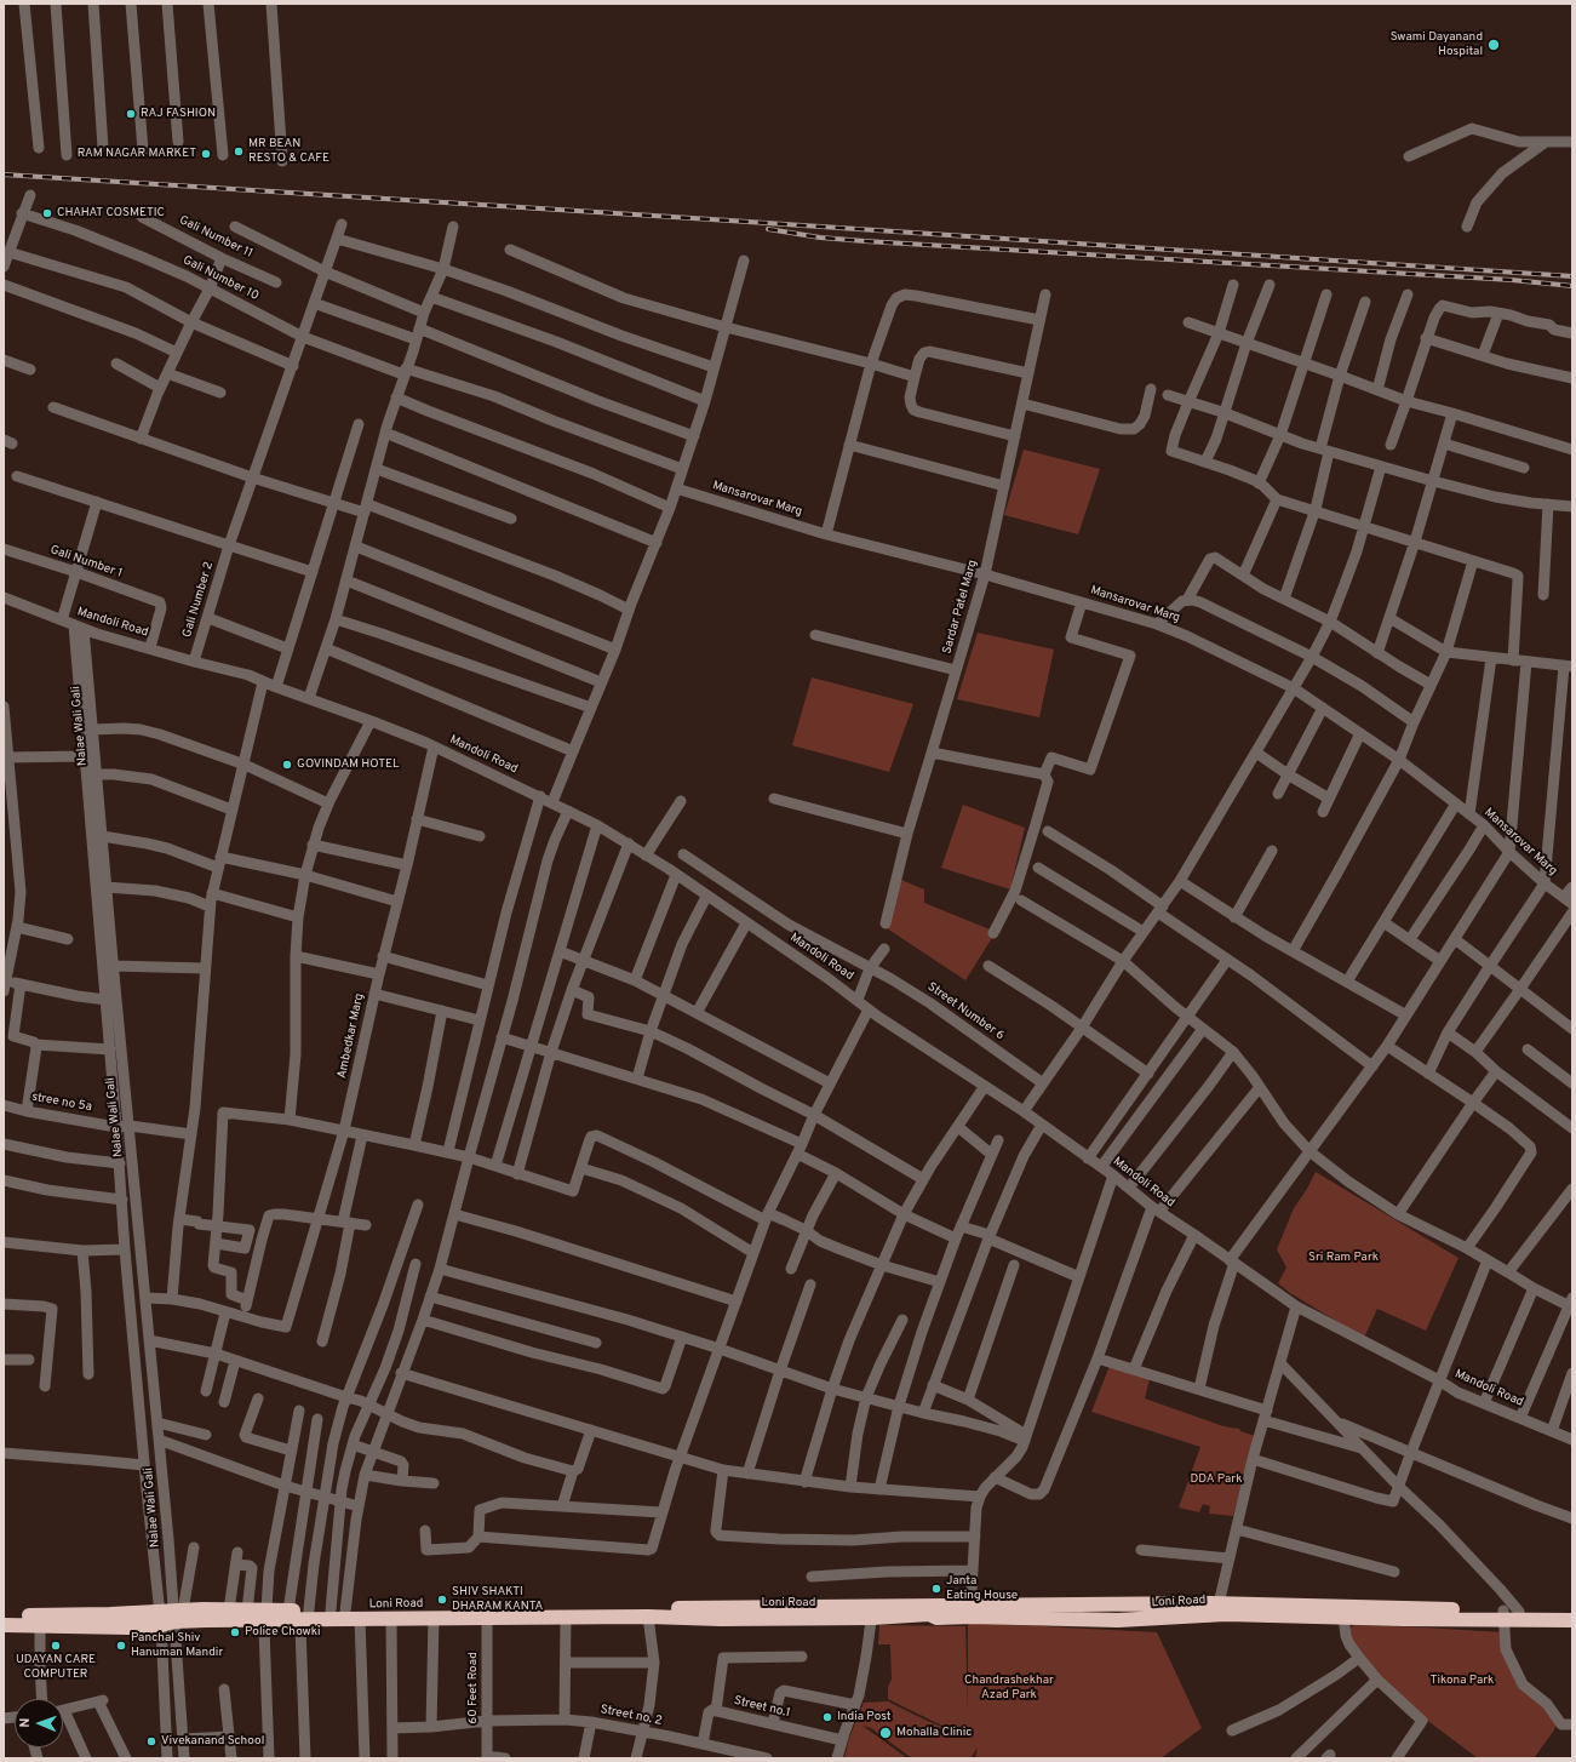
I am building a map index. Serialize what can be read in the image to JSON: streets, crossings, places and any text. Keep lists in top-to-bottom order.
{
  "streets": {
    "highway": ["Loni Road"],
    "street": [
      "Gali Number 11",
      "Gali Number 10",
      "Mansarovar Marg",
      "Gali Number 1",
      "Gali Number 2",
      "Sardar Patel Marg",
      "Mandoli Road",
      "Nalae Wali Gali",
      "Street Number 6",
      "Ambedkar Marg",
      "stree no 5a",
      "60 Feet Road",
      "Street no.1",
      "Street no. 2"
    ]
  },
  "crossings": [
    ["Gali Number 10", "Gali Number 2"],
    ["Mansarovar Marg", "Sardar Patel Marg"],
    ["Gali Number 1", "Mandoli Road"],
    ["Gali Number 2", "Mandoli Road"],
    ["Mandoli Road", "Nalae Wali Gali"],
    ["Mandoli Road", "Ambedkar Marg"],
    ["Nalae Wali Gali", "stree no 5a"],
    ["Nalae Wali Gali", "Loni Road"],
    ["Loni Road", "60 Feet Road"],
    ["60 Feet Road", "Street no. 2"],
    ["Street no.1", "Street no. 2"]
  ],
  "parks": [
    "Sri Ram Park",
    "DDA Park",
    "Chandrashekhar Azad Park",
    "Tikona Park"
  ],
  "places": [
    "Swami Dayanand Hospital",
    "RAJ FASHION",
    "MR BEAN RESTO & CAFE",
    "RAM NAGAR MARKET",
    "CHAHAT COSMETIC",
    "GOVINDAM HOTEL",
    "Janta Eating House",
    "SHIV SHAKTI DHARAM KANTA",
    "Police Chowki",
    "UDAYAN CARE COMPUTER",
    "Panchal Shiv Hanuman Mandir",
    "India Post",
    "Mohalla Clinic",
    "Vivekanand School"
  ],
  "north": "left"
}
